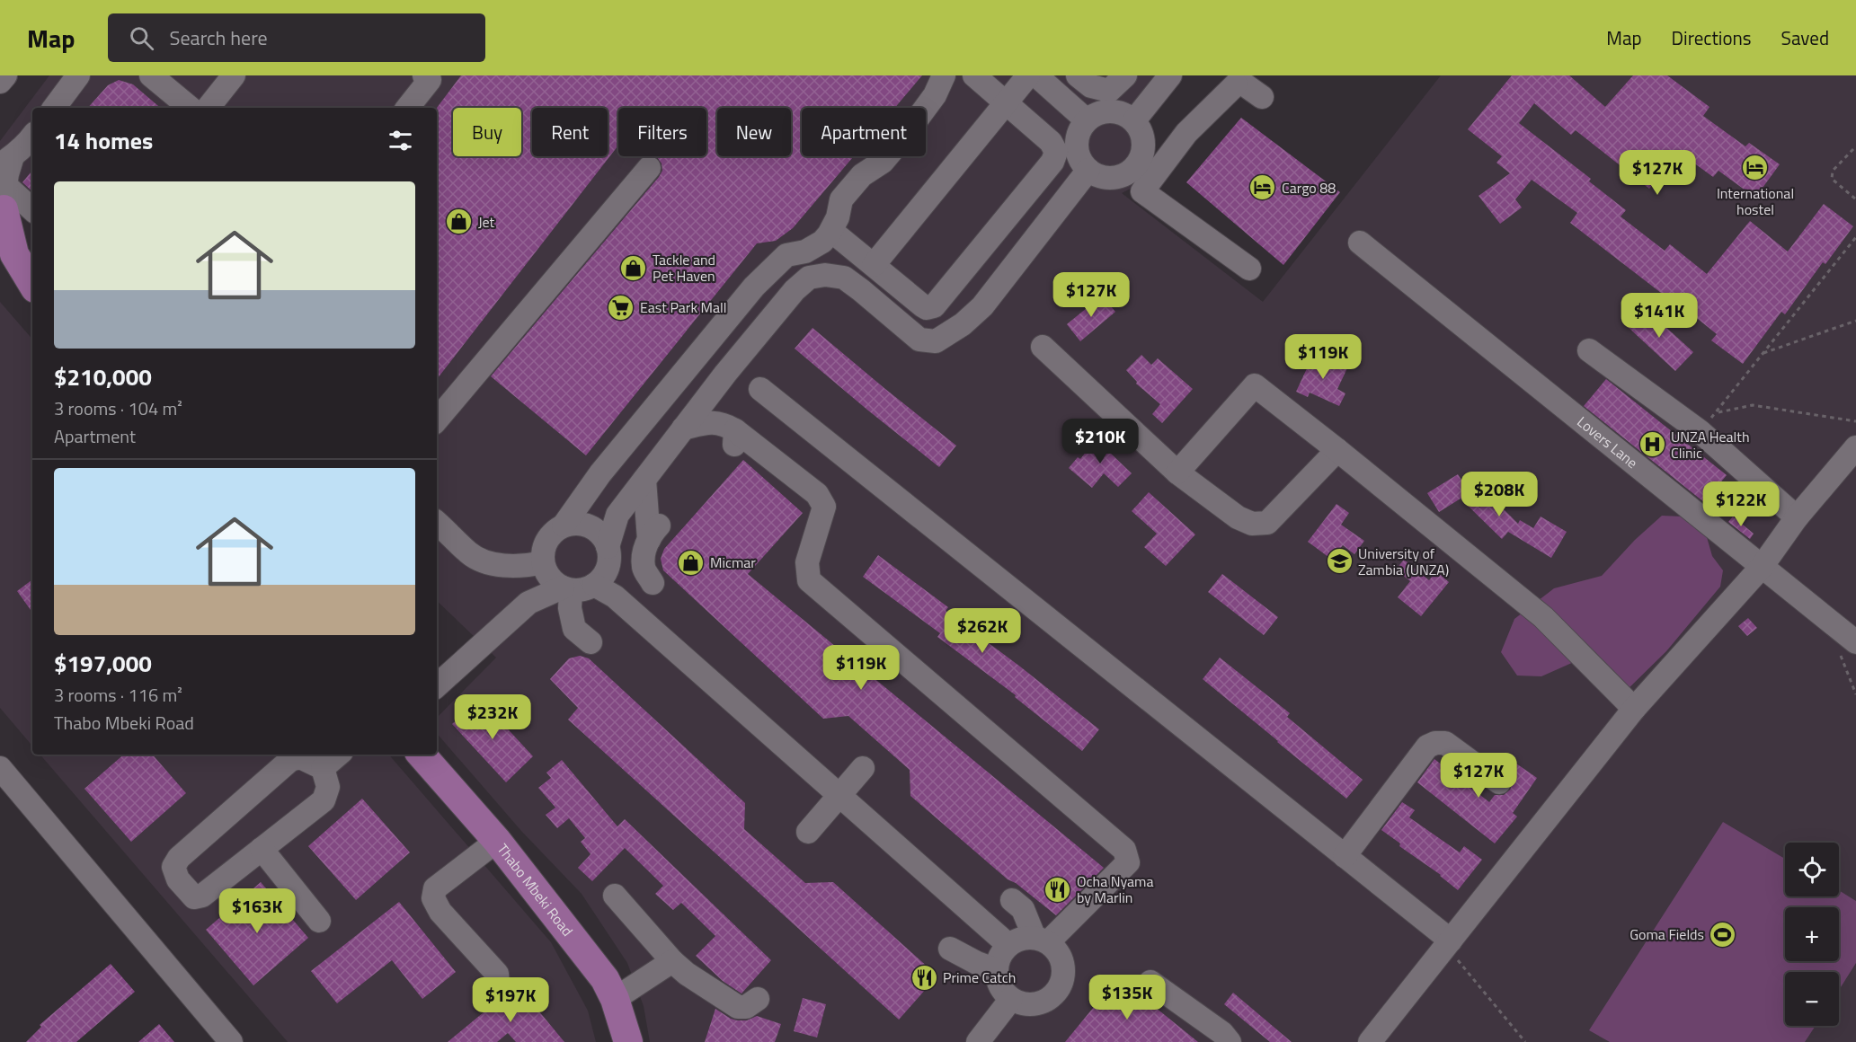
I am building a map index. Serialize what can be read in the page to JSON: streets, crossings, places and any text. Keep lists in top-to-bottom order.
{
  "streets": {
    "main road": ["Thabo Mbeki Road"],
    "street": ["Lovers Lane"]
  },
  "places": {
    "hotel": ["International hostel", "Cargo 88"],
    "shop": ["Jet", "Tackle and Pet Haven", "Micmar"],
    "supermarket": ["East Park Mall"],
    "hospital": ["UNZA Health Clinic"],
    "school or university": ["University of Zambia (UNZA)"],
    "restaurant": ["Ocha Nyama by Marlin", "Prime Catch"],
    "sports": ["Goma Fields"]
  },
  "page": {
    "header": "Map",
    "search": "Search here",
    "nav": ["Map", "Directions", "Saved"],
    "chip": [
      "Buy",
      "Rent",
      "Filters",
      "New",
      "Apartment"
    ],
    "heading": "14 homes",
    "price": [
      "$127K",
      "$127K",
      "$141K",
      "$119K",
      "$210K",
      "$208K",
      "$122K",
      "$262K",
      "$119K",
      "$232K",
      "$127K",
      "$163K",
      "$135K",
      "$197K"
    ],
    "list": [
      {
        "name": "$210,000",
        "note": "3 rooms · 104 m² · Apartment"
      },
      {
        "name": "$197,000",
        "note": "3 rooms · 116 m² · Thabo Mbeki Road"
      }
    ],
    "map_buttons": ["+", "−"]
  }
}
